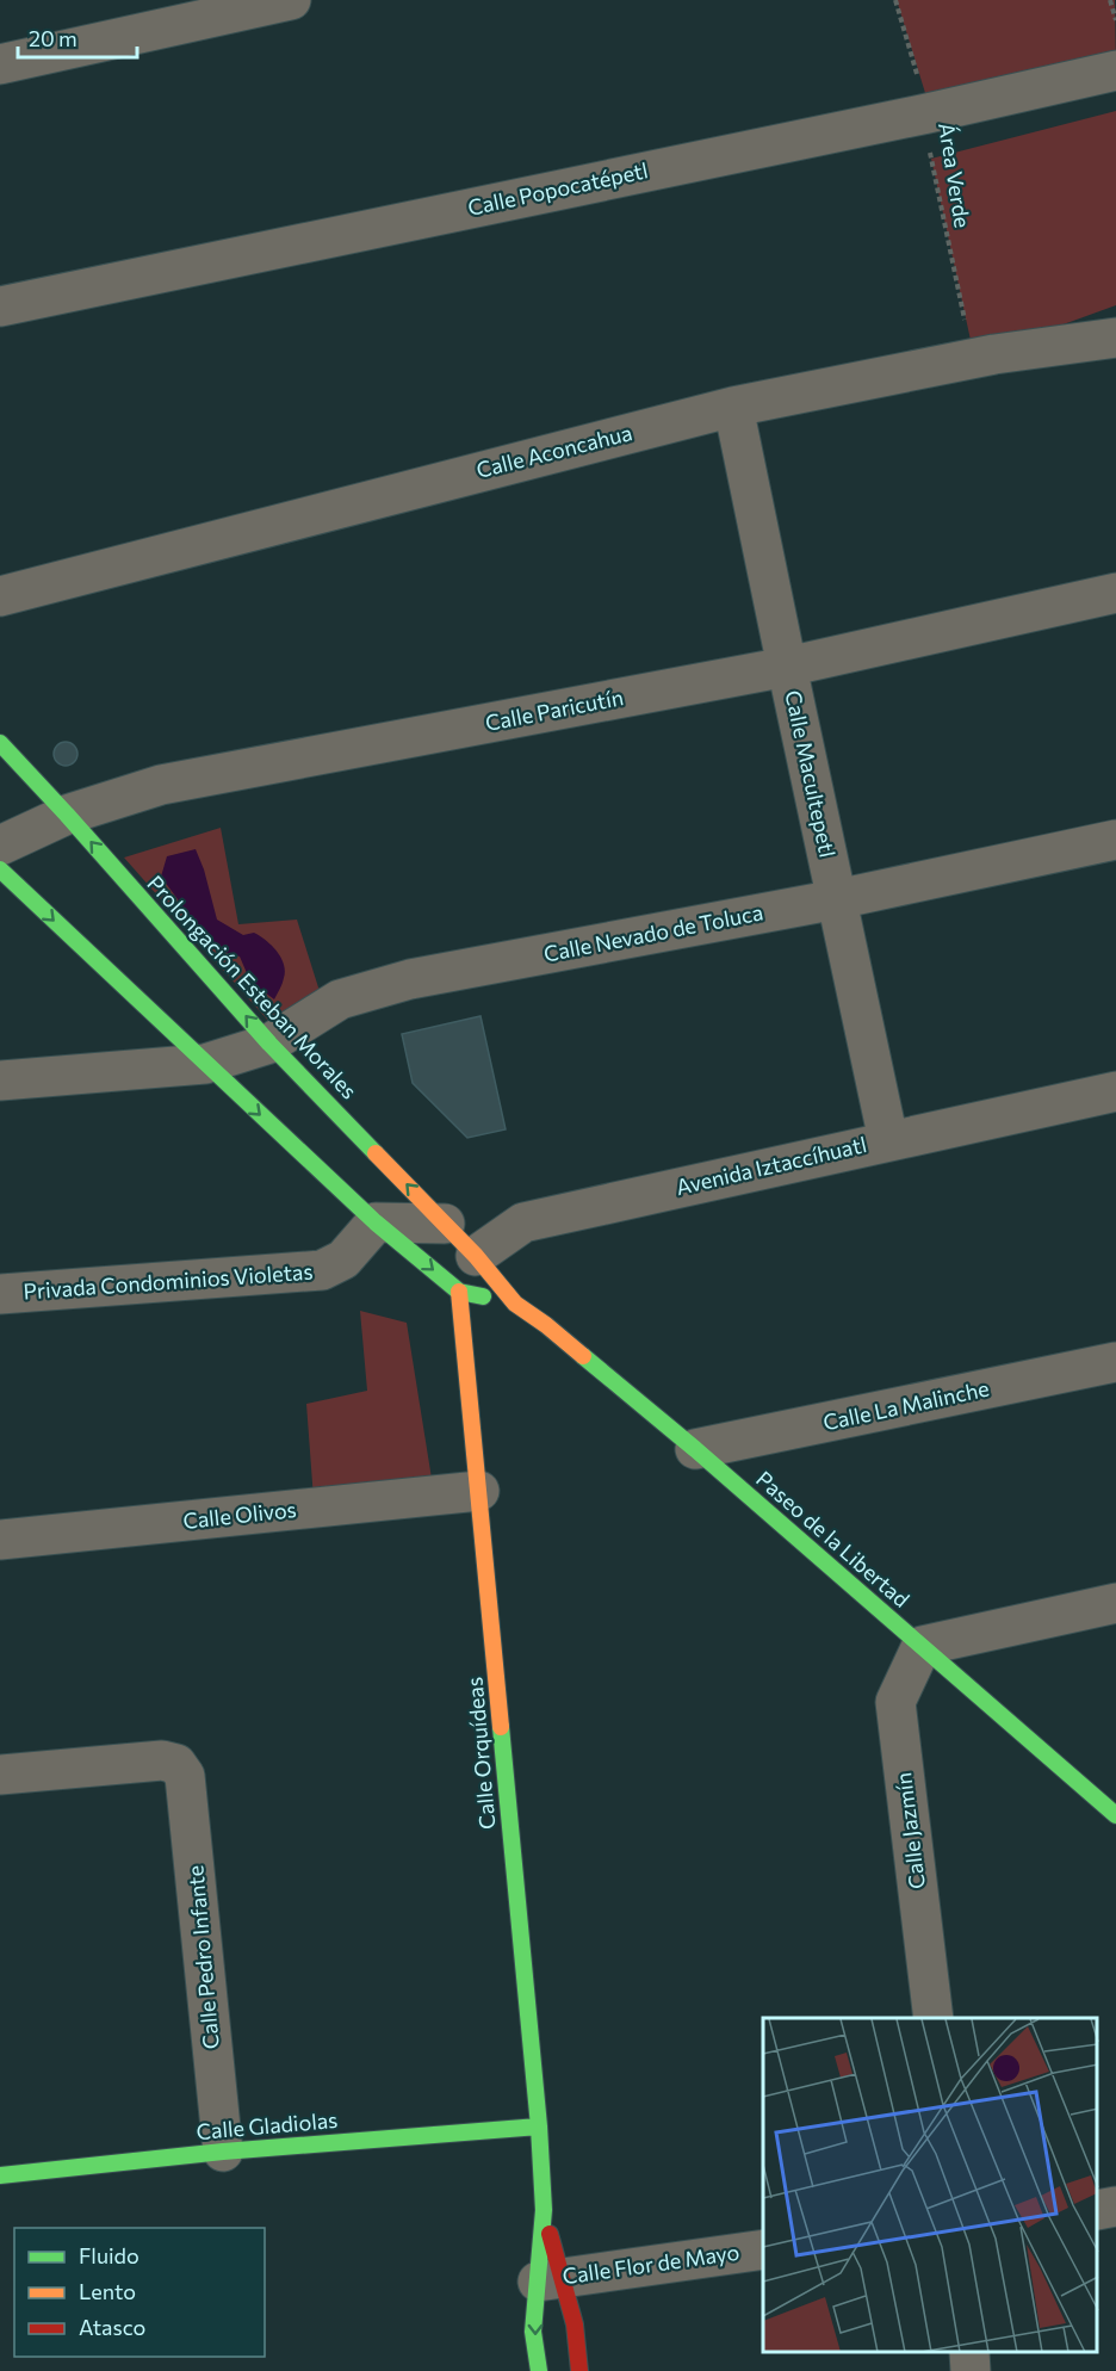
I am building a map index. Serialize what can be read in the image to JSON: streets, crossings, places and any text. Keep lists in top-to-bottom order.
{
  "streets": {
    "street": [
      "Calle Popocatépetl",
      "Calle Aconcahua",
      "Calle Paricutín",
      "Calle Macultepetl",
      "Calle Nevado de Toluca",
      "Prolongación Esteban Morales",
      "Avenida Iztaccíhuatl",
      "Privada Condominios Violetas",
      "Calle La Malinche",
      "Calle Olivos",
      "Paseo de la Libertad",
      "Calle Orquídeas",
      "Calle Jazmín",
      "Calle Pedro Infante",
      "Calle Gladiolas",
      "Calle Flor de Mayo"
    ],
    "path": ["Área Verde"]
  },
  "crossings": [
    ["Área Verde", "Calle Popocatépetl"],
    ["Área Verde", "Calle Aconcahua"],
    ["Calle Aconcahua", "Calle Macultepetl"],
    ["Calle Paricutín", "Calle Macultepetl"],
    ["Calle Paricutín", "Prolongación Esteban Morales"],
    ["Calle Macultepetl", "Calle Nevado de Toluca"],
    ["Calle Macultepetl", "Avenida Iztaccíhuatl"],
    ["Calle Nevado de Toluca", "Prolongación Esteban Morales"],
    ["Prolongación Esteban Morales", "Avenida Iztaccíhuatl"],
    ["Prolongación Esteban Morales", "Paseo de la Libertad"],
    ["Prolongación Esteban Morales", "Calle Orquídeas"],
    ["Avenida Iztaccíhuatl", "Paseo de la Libertad"],
    ["Avenida Iztaccíhuatl", "Calle Orquídeas"],
    ["Calle La Malinche", "Paseo de la Libertad"],
    ["Calle Olivos", "Calle Orquídeas"],
    ["Paseo de la Libertad", "Calle Orquídeas"],
    ["Paseo de la Libertad", "Calle Jazmín"],
    ["Calle Orquídeas", "Calle Gladiolas"],
    ["Calle Orquídeas", "Calle Flor de Mayo"],
    ["Calle Pedro Infante", "Calle Gladiolas"]
  ],
  "legend": ["Fluido", "Lento", "Atasco"],
  "scale_bar": "20 m"
}
